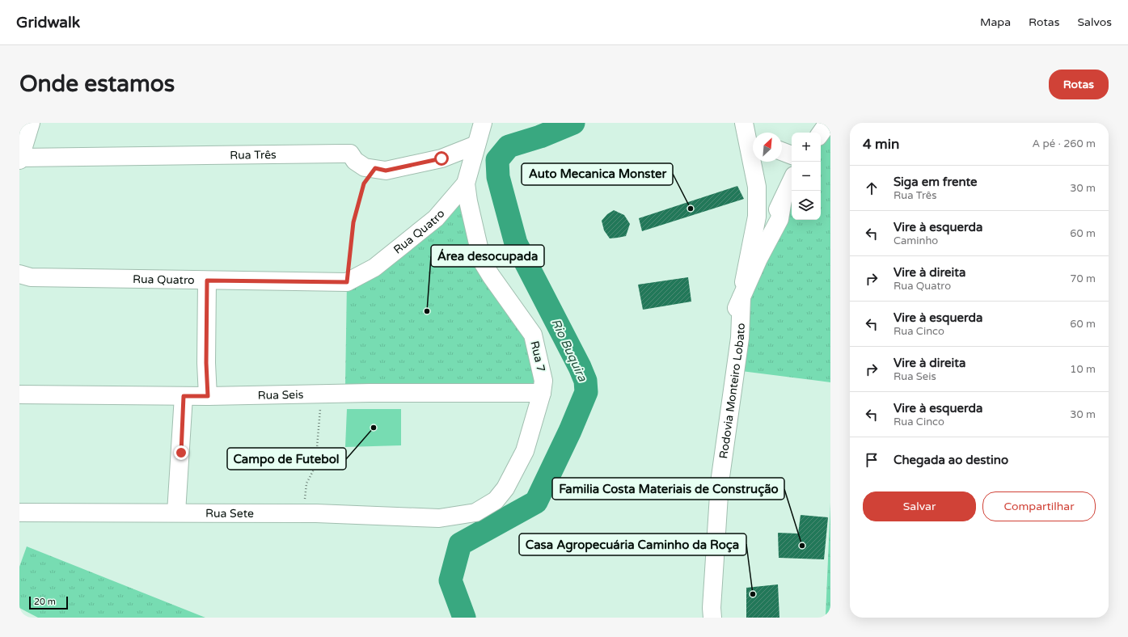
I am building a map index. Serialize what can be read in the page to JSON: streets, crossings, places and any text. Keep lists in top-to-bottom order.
{
  "streets": {
    "street": [
      "Rua Três",
      "Rua Quatro",
      "Rua 7",
      "Rodovia Monteiro Lobato",
      "Rua Seis",
      "Rua Sete"
    ]
  },
  "crossings": [
    ["Rua Três", "Rua 7"],
    ["Rua Quatro", "Rua 7"],
    ["Rua 7", "Rua Seis"],
    ["Rua 7", "Rua Sete"]
  ],
  "water": ["Rio Buquira"],
  "places": [
    "Auto Mecanica Monster",
    "Área desocupada",
    "Campo de Futebol",
    "Familia Costa Materiais de Construção",
    "Casa Agropecuária Caminho da Roça"
  ],
  "scale_bar": "20 m",
  "north": "top right",
  "page": {
    "header": "Gridwalk",
    "nav": ["Mapa", "Rotas", "Salvos"],
    "buttons": [
      "Rotas",
      ["Salvar", "Compartilhar"]
    ],
    "title": "Onde estamos",
    "heading": ["4 min", "A pé · 260 m"],
    "map_buttons": ["+", "−"],
    "list": [
      ["Siga em frente", "Rua Três", "30 m"],
      ["Vire à esquerda", "Caminho", "60 m"],
      ["Vire à direita", "Rua Quatro", "70 m"],
      ["Vire à esquerda", "Rua Cinco", "60 m"],
      ["Vire à direita", "Rua Seis", "10 m"],
      ["Vire à esquerda", "Rua Cinco", "30 m"],
      "Chegada ao destino"
    ],
    "scale": "20 m"
  }
}
